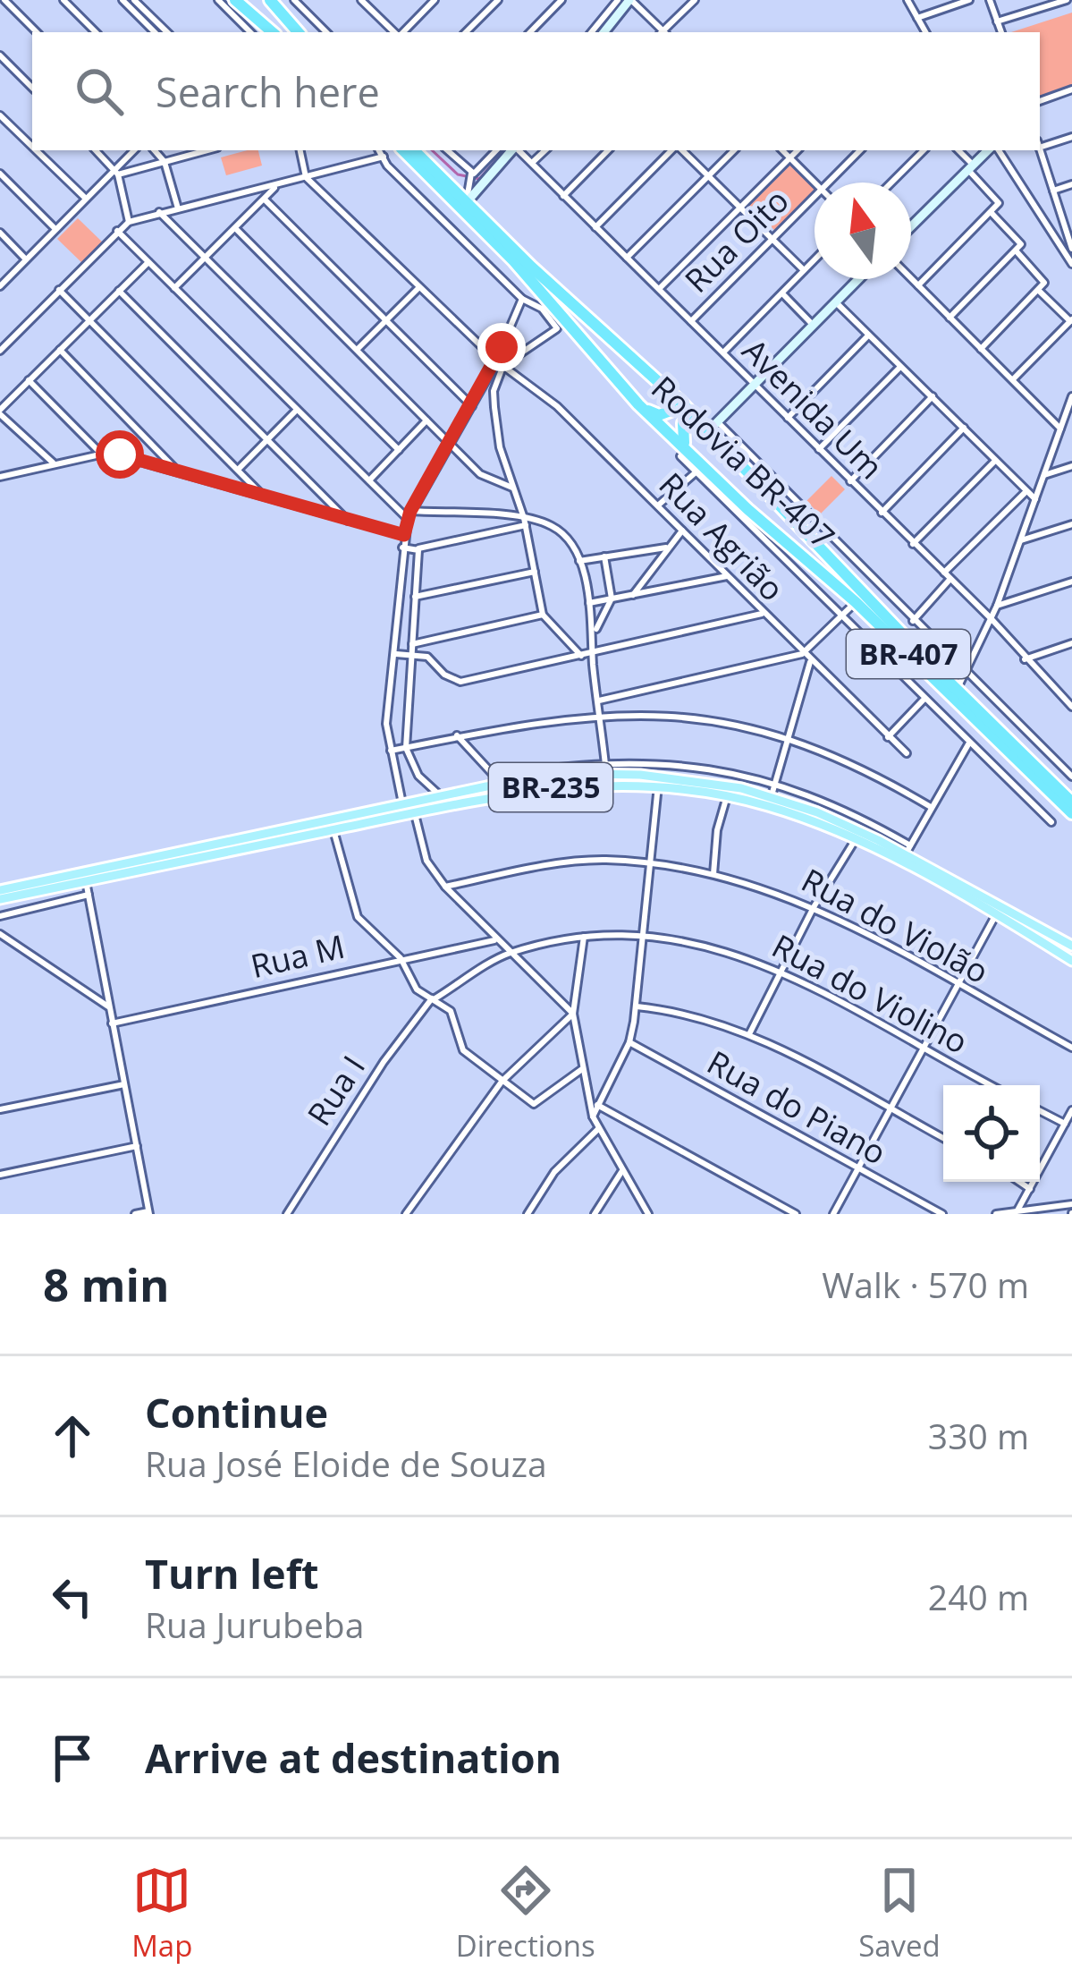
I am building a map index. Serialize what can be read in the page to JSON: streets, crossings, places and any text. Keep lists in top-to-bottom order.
{
  "streets": {
    "highway": ["Rodovia BR-407", "BR-407"],
    "main road": ["BR-235"],
    "street": [
      "Rua Oito",
      "Avenida Um",
      "Rua Agrião",
      "Rua do Violão",
      "Rua M",
      "Rua do Violino",
      "Rua I",
      "Rua do Piano"
    ]
  },
  "crossings": [
    ["Rua Oito", "Avenida Um"],
    ["Rodovia BR-407", "BR-407"],
    ["Rua do Violino", "Rua I"]
  ],
  "north": "top",
  "page": {
    "search": "Search here",
    "heading": ["8 min", "Walk · 570 m"],
    "list": [
      ["Continue", "Rua José Eloide de Souza", "330 m"],
      ["Turn left", "Rua Jurubeba", "240 m"],
      "Arrive at destination"
    ],
    "nav": ["Map", "Directions", "Saved"]
  }
}
